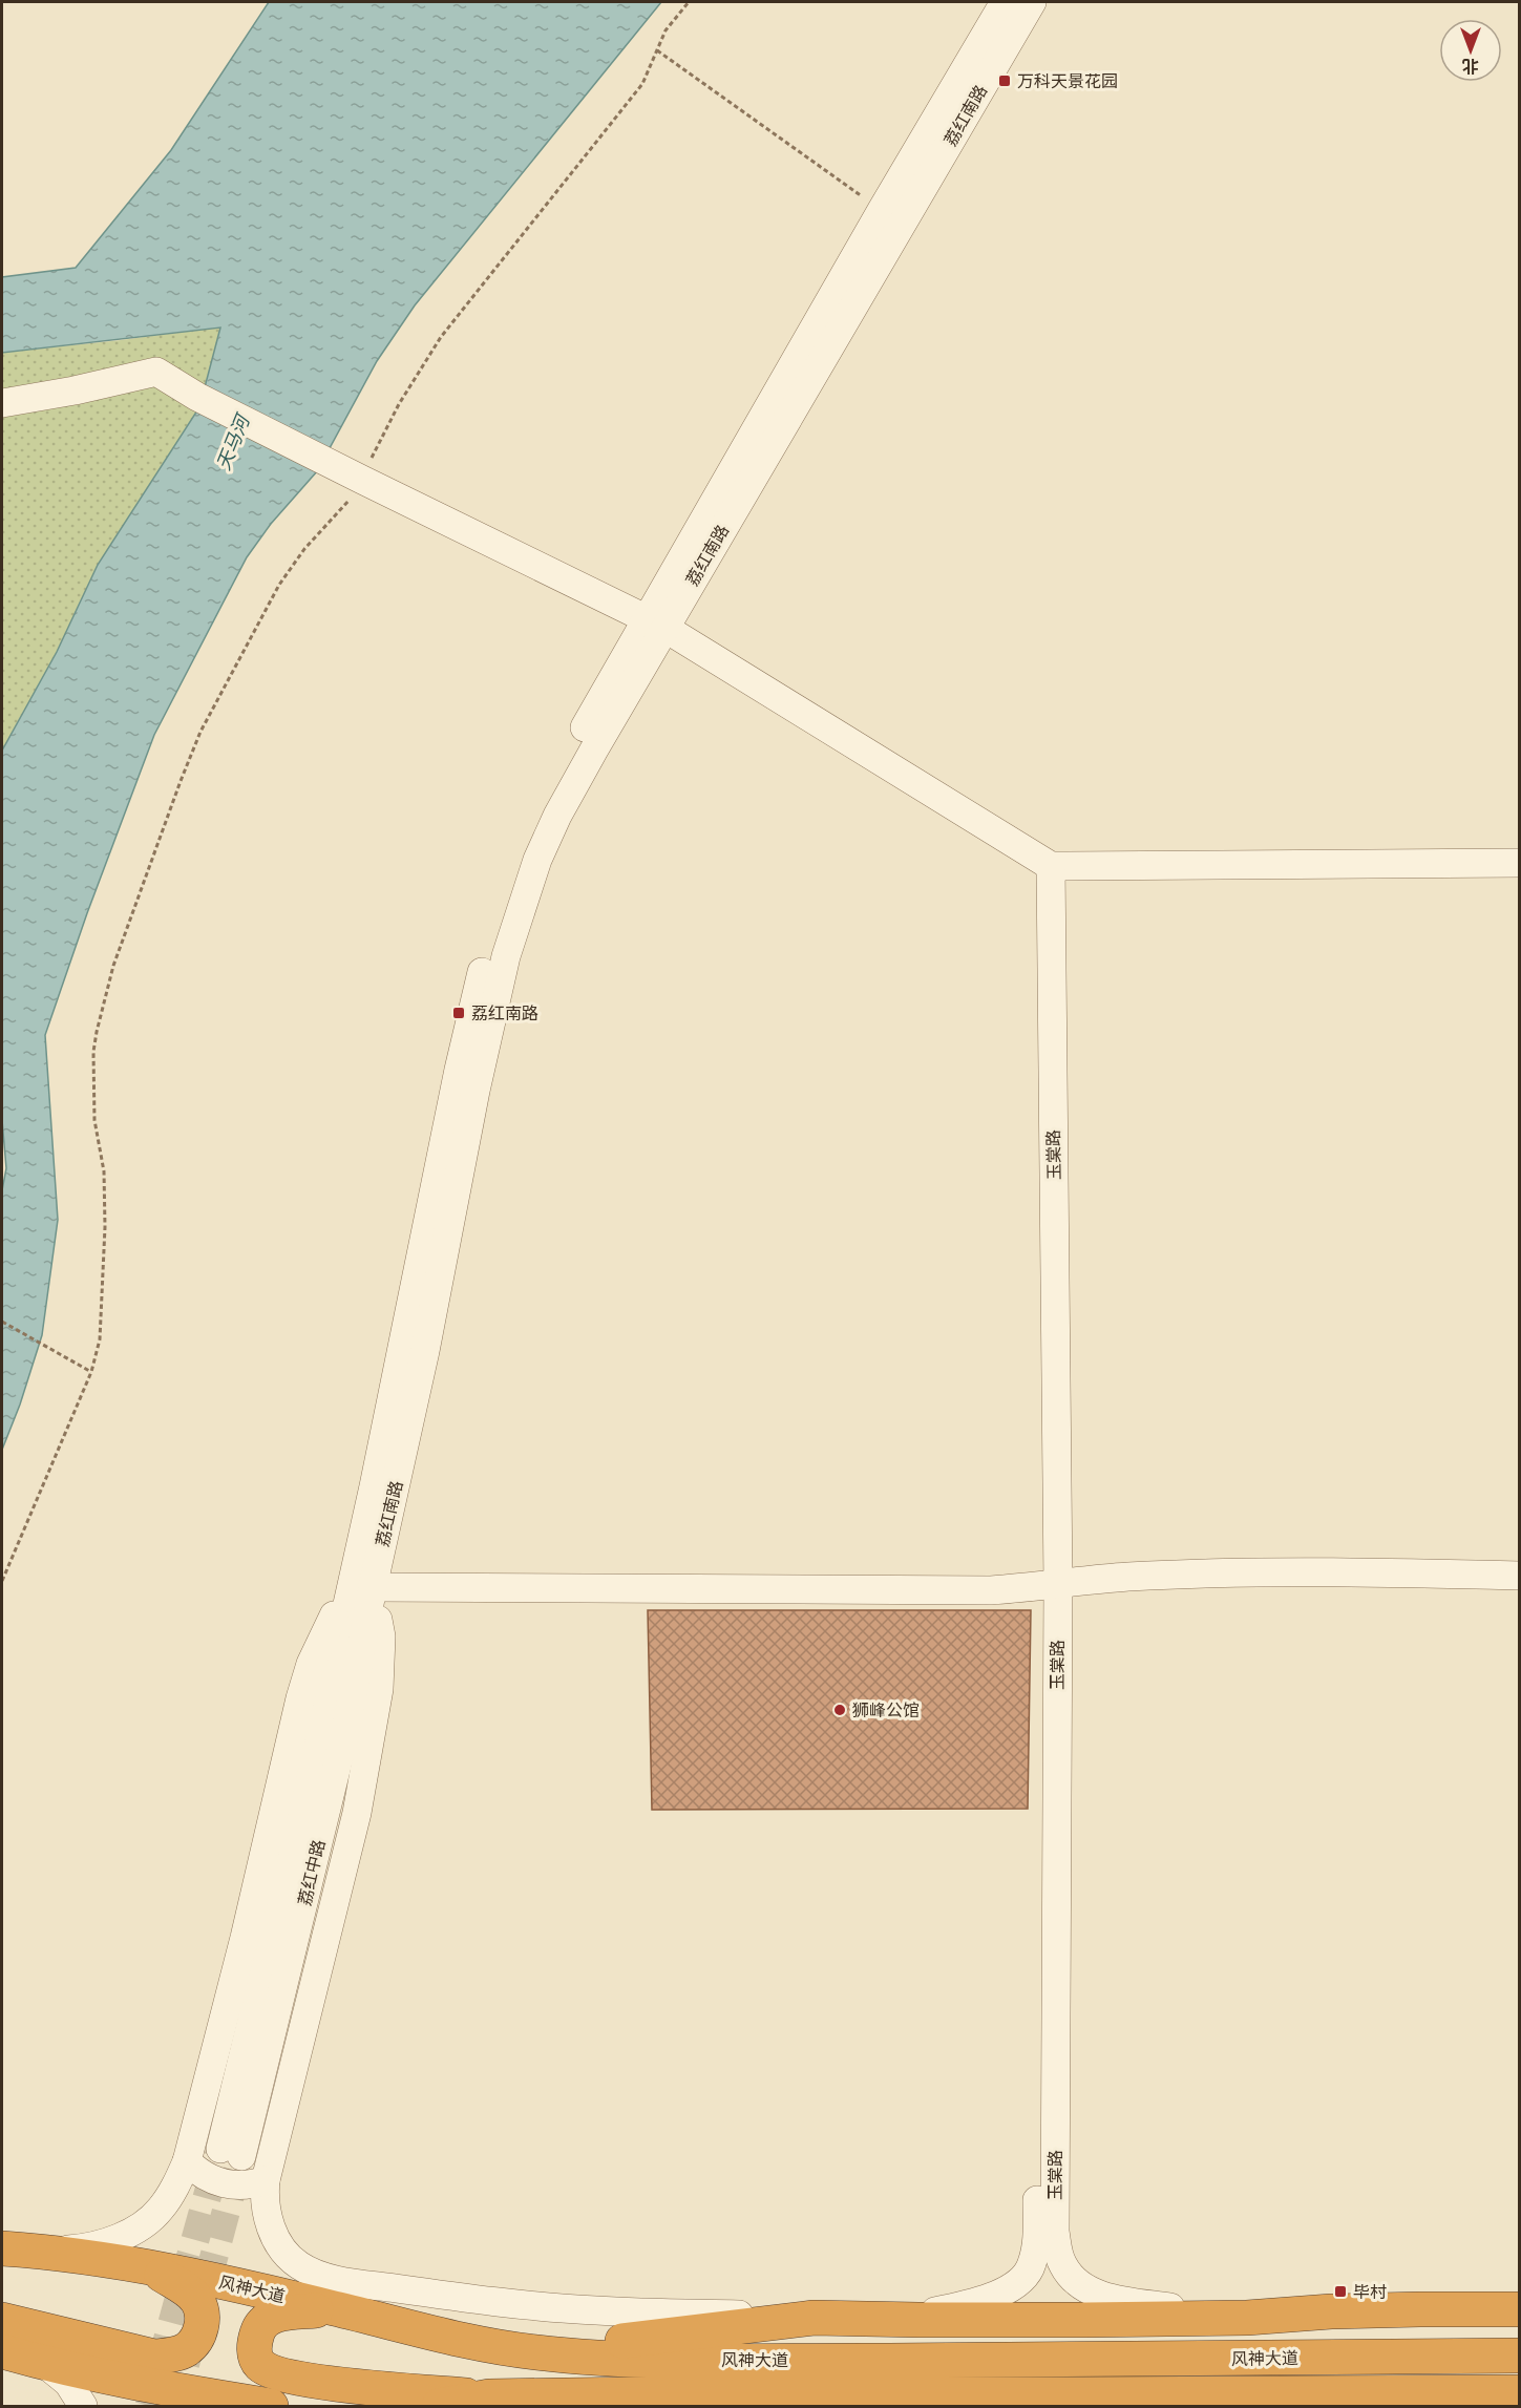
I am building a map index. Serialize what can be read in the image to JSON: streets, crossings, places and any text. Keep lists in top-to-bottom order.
{
  "streets": {
    "highway": ["风神大道"],
    "street": ["荔红南路", "玉棠路", "荔红中路"]
  },
  "crossings": [
    ["荔红南路", "荔红中路"]
  ],
  "water": ["天马河"],
  "places": {
    "transit": ["万科天景花园", "荔红南路", "毕村"],
    "other": ["狮峰公馆"]
  },
  "north": "bottom"
}
